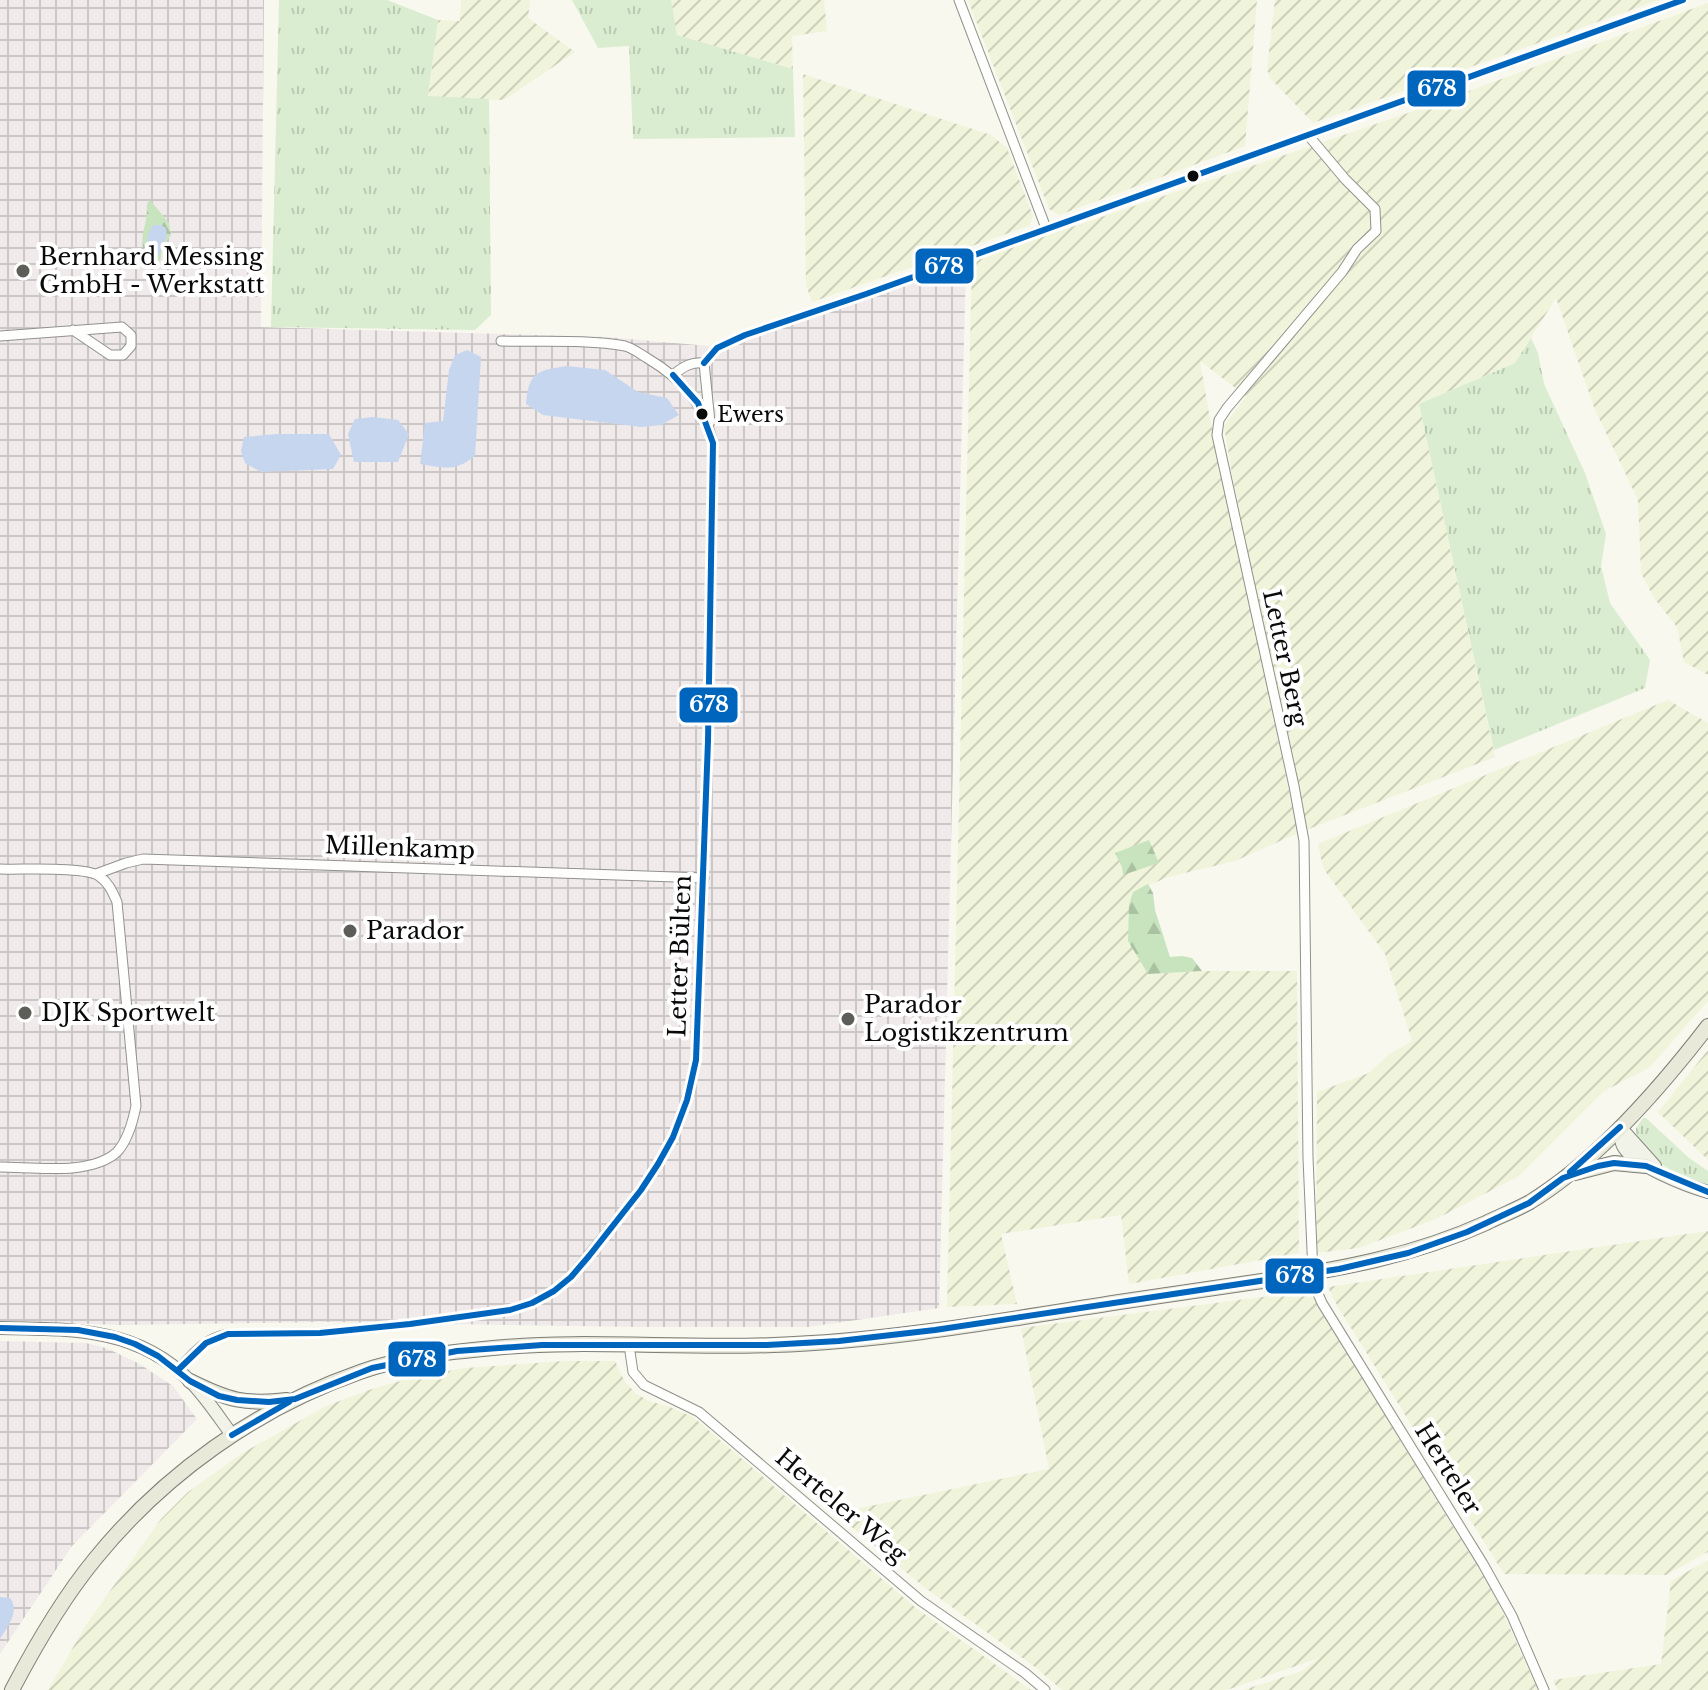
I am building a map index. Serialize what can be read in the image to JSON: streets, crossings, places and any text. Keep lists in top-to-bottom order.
{
  "streets": {
    "street": [
      "Letter Berg",
      "Millenkamp",
      "Letter Bülten",
      "Herteler",
      "Herteler Weg"
    ]
  },
  "crossings": [
    ["Letter Berg", "Herteler"],
    ["Millenkamp", "Letter Bülten"]
  ],
  "places": [
    "Bernhard Messing GmbH - Werkstatt",
    "Ewers",
    "Parador",
    "DJK Sportwelt",
    "Parador Logistikzentrum"
  ],
  "lines": ["transit line 678"]
}
